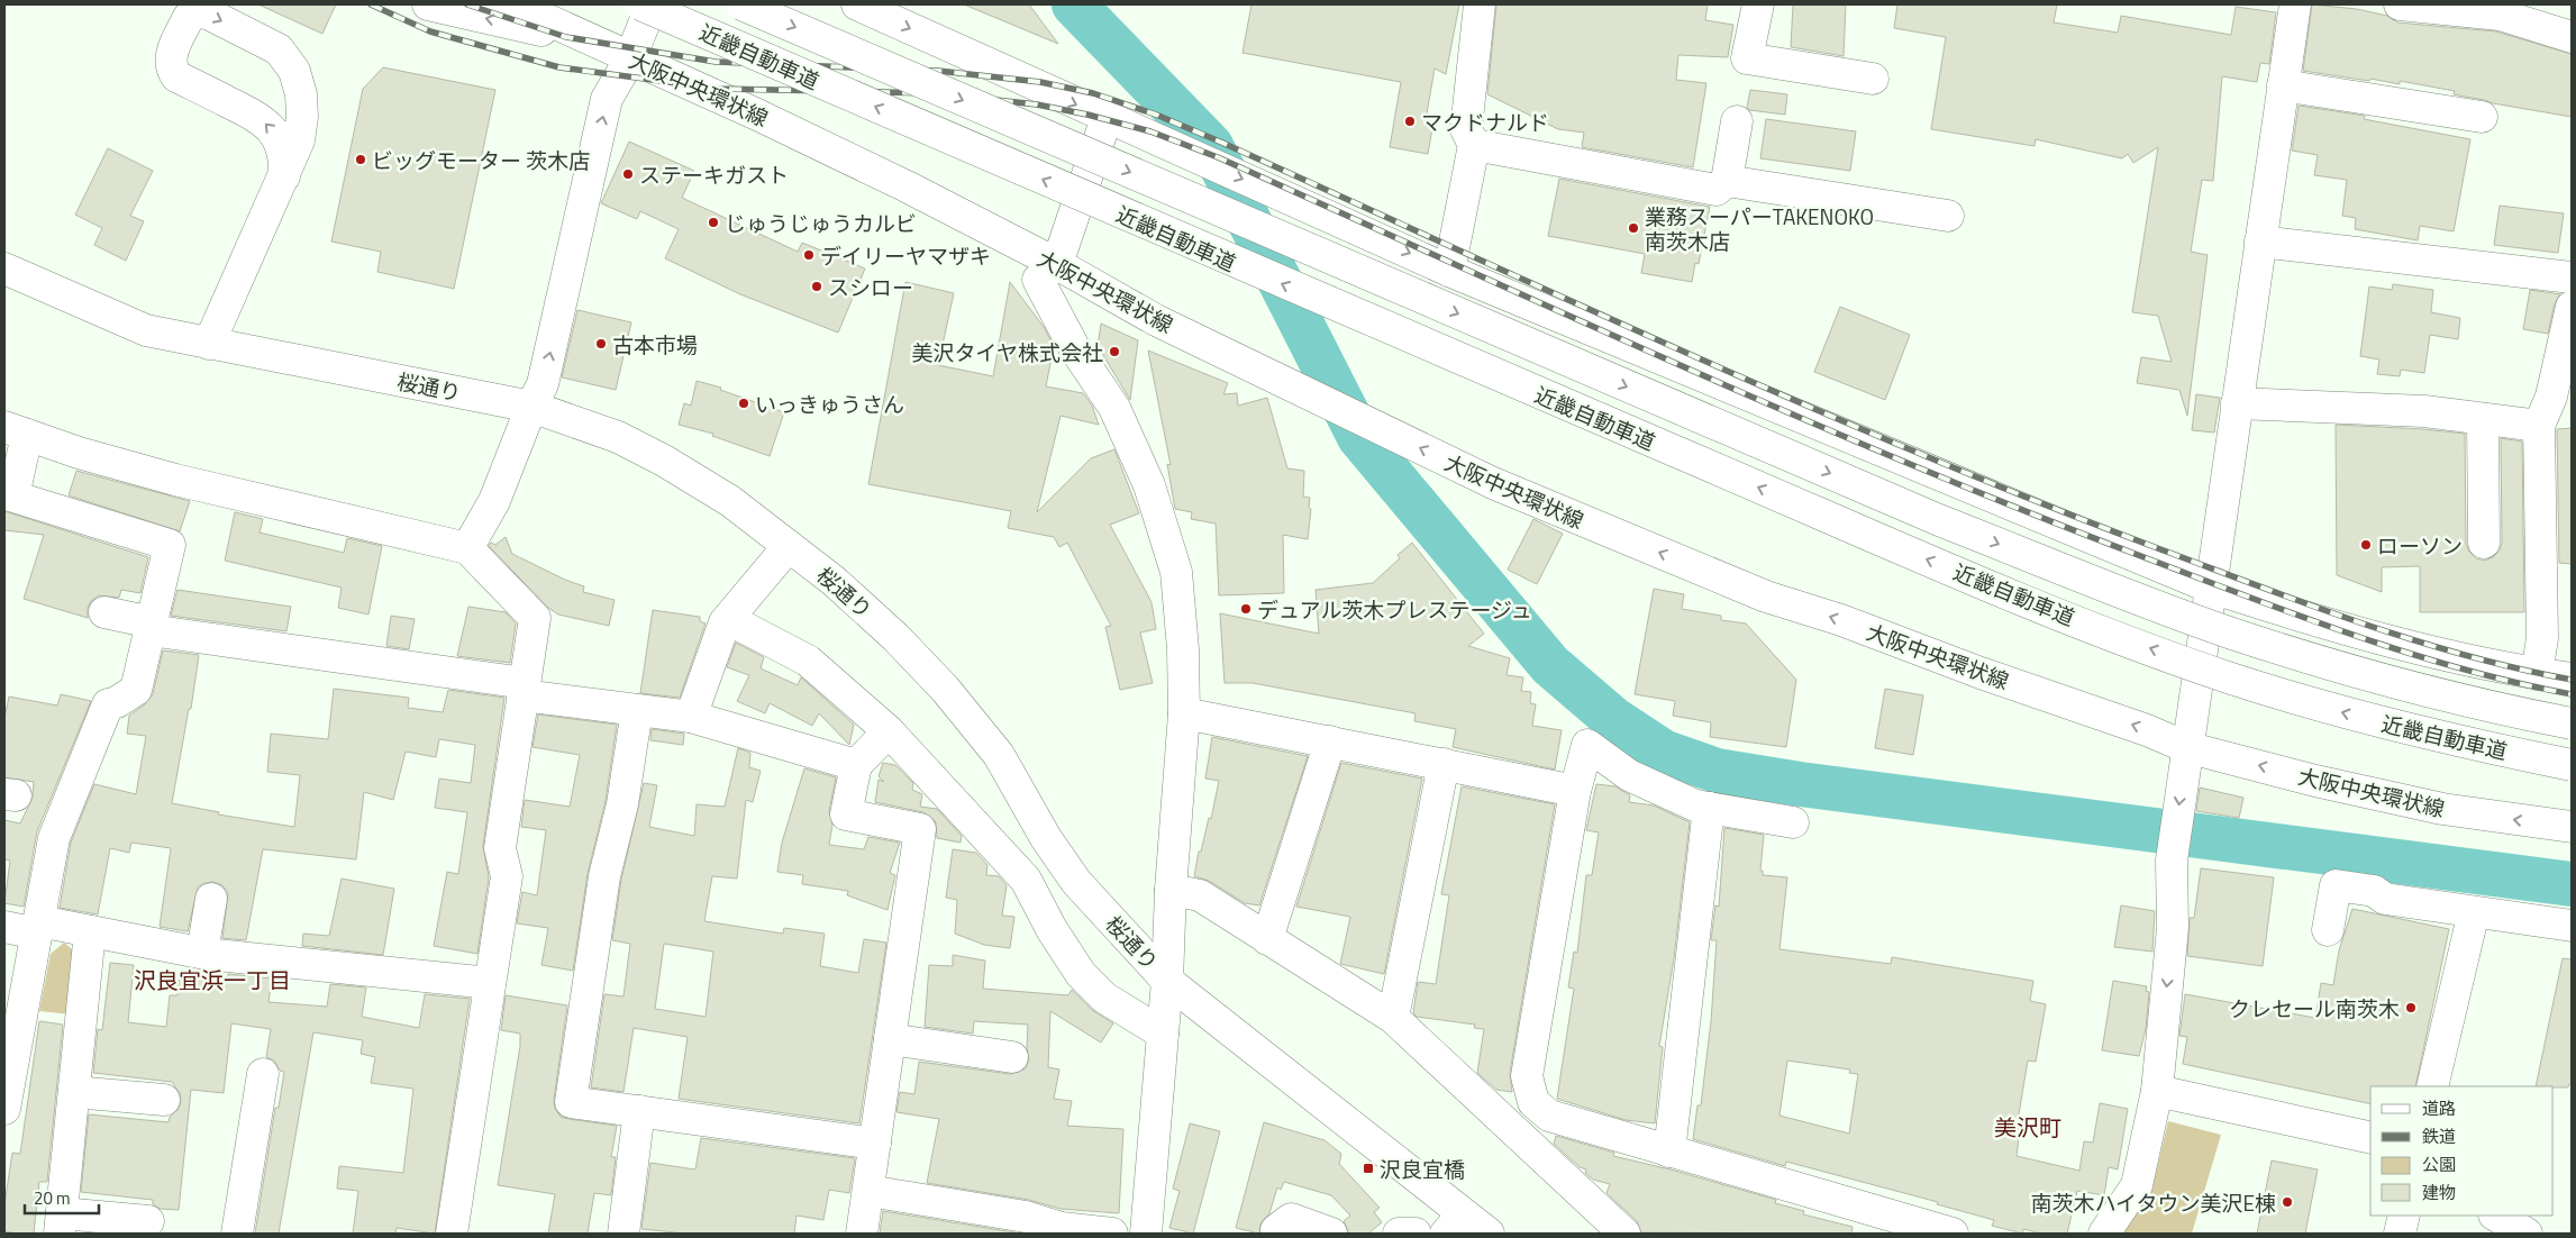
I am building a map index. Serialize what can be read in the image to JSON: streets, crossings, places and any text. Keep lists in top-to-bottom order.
{
  "streets": {
    "main road": ["近畿自動車道", "大阪中央環状線", "桜通り"]
  },
  "districts": ["沢良宜浜一丁目", "美沢町"],
  "places": {
    "other": [
      "マクドナルド",
      "ビッグモーター 茨木店",
      "ステーキガスト",
      "じゅうじゅうカルビ",
      "業務スーパーTAKENOKO 南茨木店",
      "デイリーヤマザキ",
      "スシロー",
      "古本市場",
      "美沢タイヤ株式会社",
      "いっきゅうさん",
      "ローソン",
      "デュアル茨木プレステージュ",
      "クレセール南茨木",
      "南茨木ハイタウン美沢E棟"
    ],
    "transit": ["沢良宜橋"]
  },
  "legend": [
    "道路",
    "鉄道",
    "公園",
    "建物"
  ],
  "scale_bar": "20 m"
}
